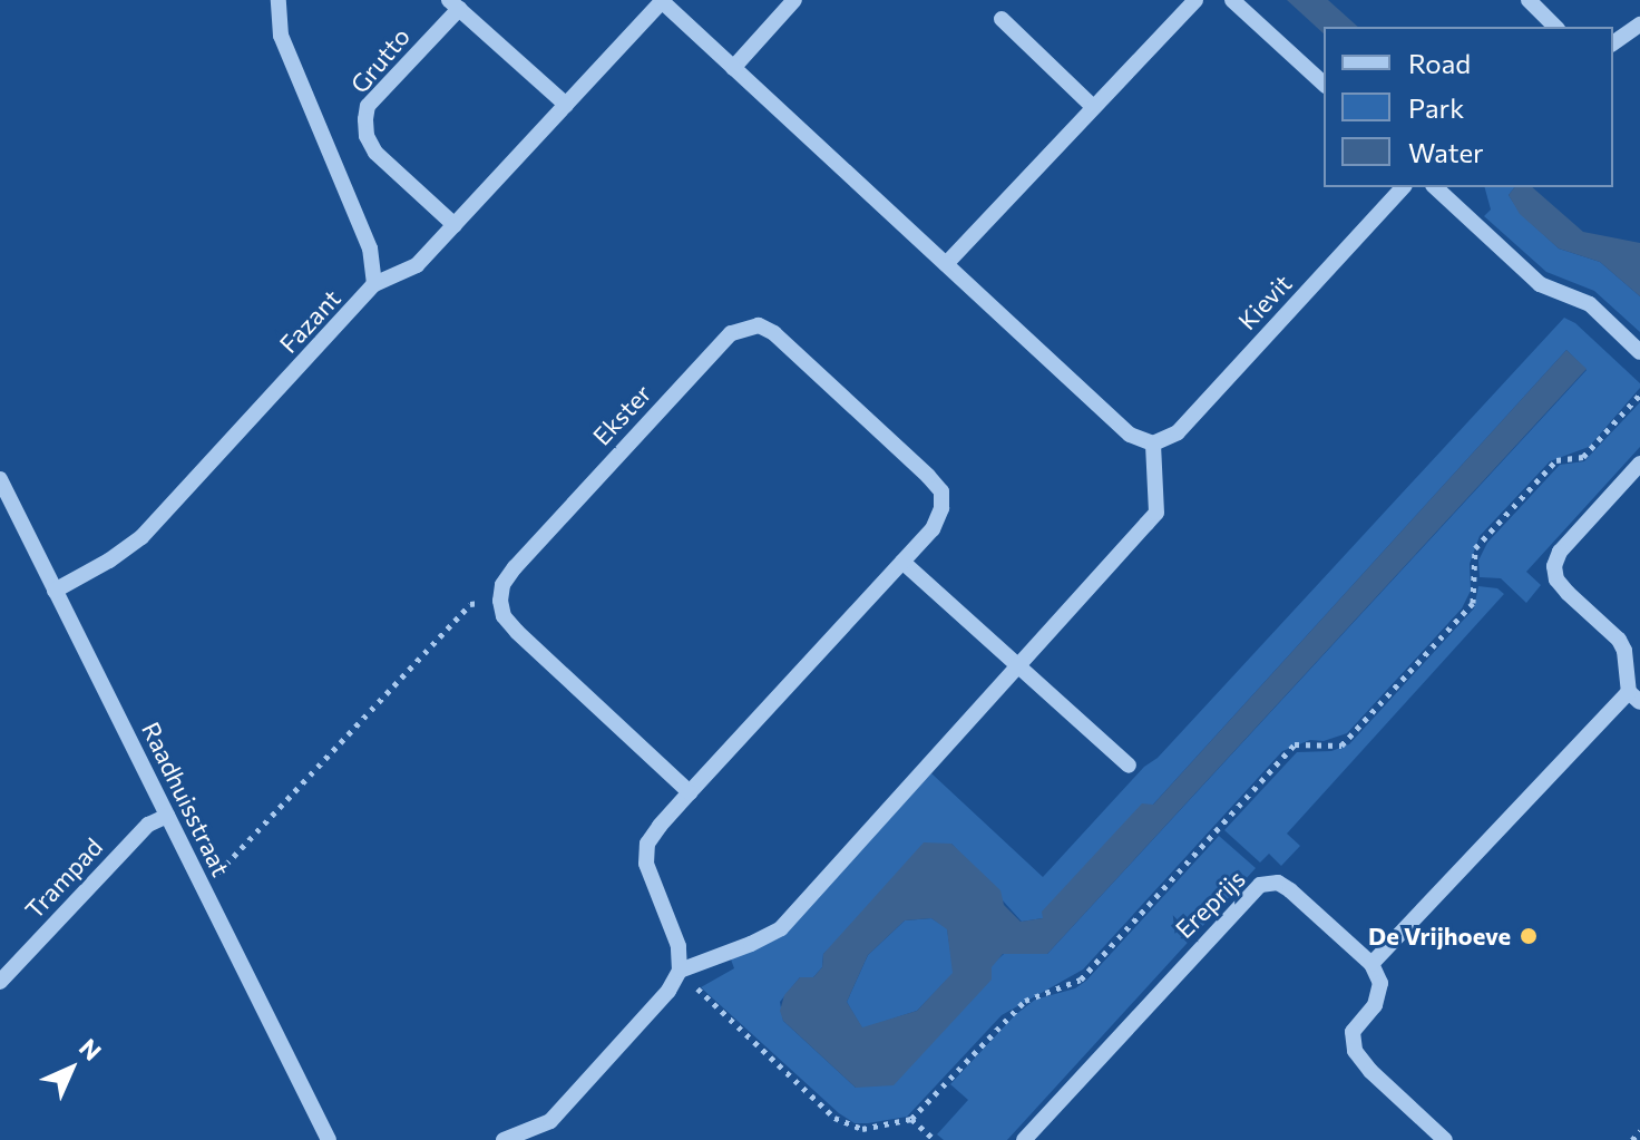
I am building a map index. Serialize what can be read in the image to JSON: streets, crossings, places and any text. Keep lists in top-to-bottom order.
{
  "streets": {
    "street": [
      "Grutto",
      "Kievit",
      "Fazant",
      "Ekster",
      "Raadhuisstraat",
      "Trampad",
      "Ereprijs"
    ]
  },
  "crossings": [
    ["Fazant", "Raadhuisstraat"],
    ["Raadhuisstraat", "Trampad"]
  ],
  "places": ["De Vrijhoeve"],
  "legend": ["Road", "Park", "Water"],
  "north": "top right"
}
